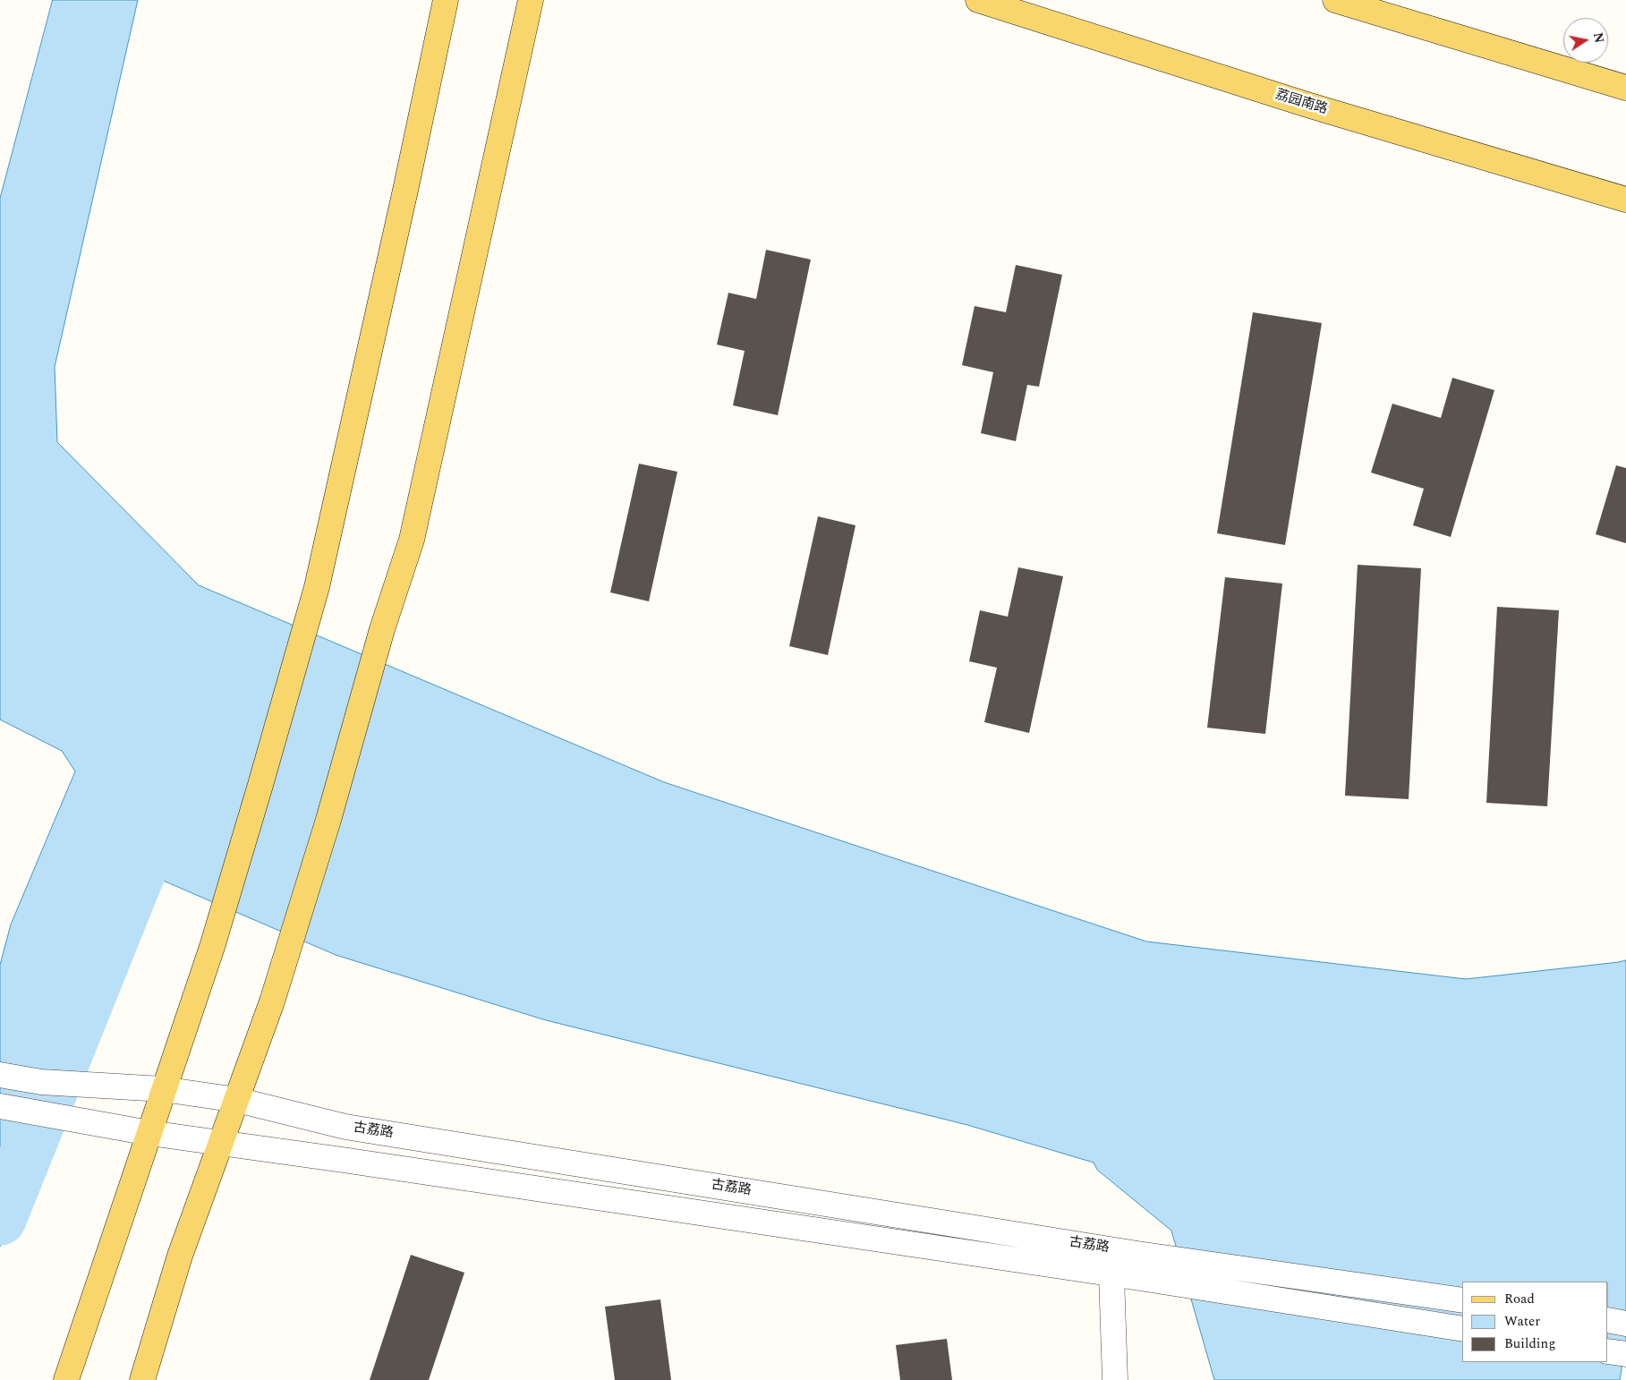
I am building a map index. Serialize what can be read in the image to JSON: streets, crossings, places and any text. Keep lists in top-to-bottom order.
{
  "streets": {
    "main road": ["荔园南路"],
    "street": ["古荔路"]
  },
  "legend": ["Road", "Water", "Building"],
  "north": "right"
}
